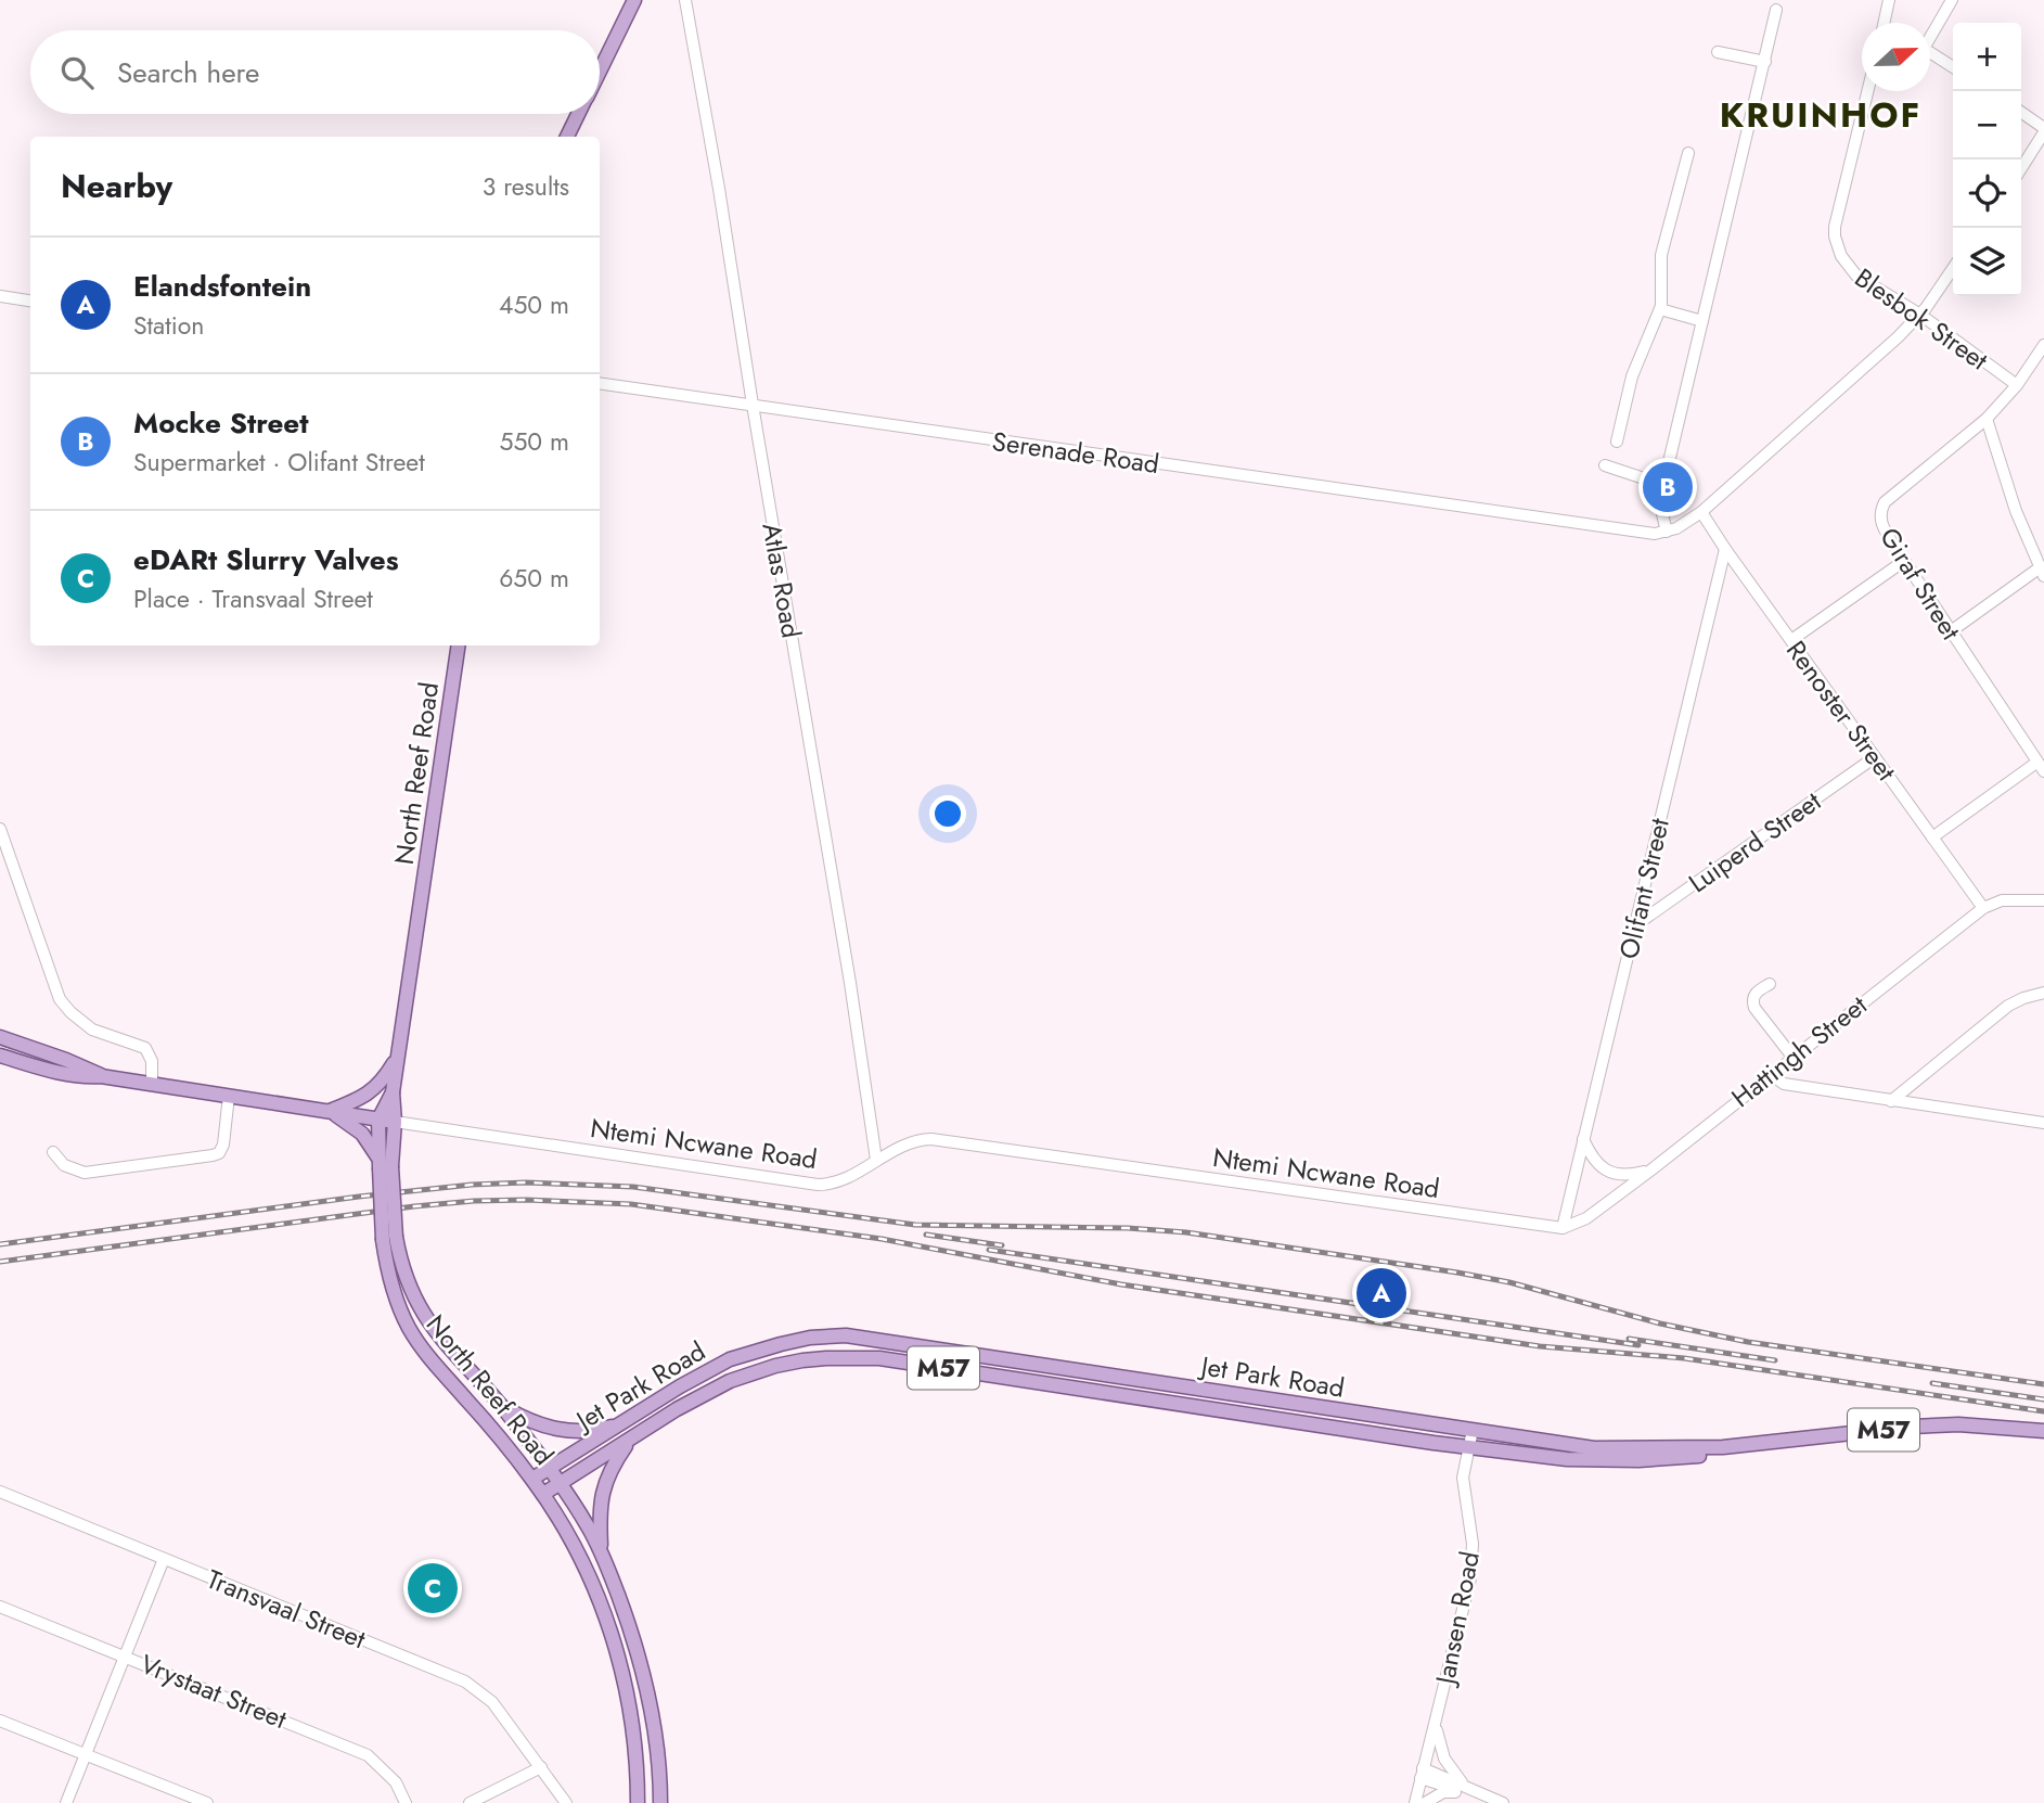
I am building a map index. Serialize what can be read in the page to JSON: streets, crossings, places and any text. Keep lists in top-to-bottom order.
{
  "streets": {
    "main road": [
      "North Reef Road",
      "Ntemi Ncwane Road",
      "M57",
      "Jet Park Road"
    ],
    "street": [
      "Blesbok Street",
      "Serenade Road",
      "Atlas Road",
      "Giraf Street",
      "Renoster Street",
      "Luiperd Street",
      "Olifant Street",
      "Hattingh Street",
      "Transvaal Street",
      "Jansen Road",
      "Vrystaat Street"
    ]
  },
  "crossings": [
    ["Blesbok Street", "Giraf Street"],
    ["Serenade Road", "Atlas Road"],
    ["Atlas Road", "Ntemi Ncwane Road"],
    ["Renoster Street", "Luiperd Street"],
    ["Renoster Street", "Olifant Street"],
    ["Renoster Street", "Hattingh Street"],
    ["North Reef Road", "Ntemi Ncwane Road"],
    ["North Reef Road", "Jet Park Road"],
    ["Luiperd Street", "Olifant Street"],
    ["Olifant Street", "Hattingh Street"],
    ["Olifant Street", "Ntemi Ncwane Road"],
    ["Hattingh Street", "Ntemi Ncwane Road"],
    ["Jet Park Road", "Jansen Road"]
  ],
  "districts": ["KRUINHOF"],
  "north": "right",
  "page": {
    "map_buttons": ["+", "−"],
    "search": "Search here",
    "heading": ["Nearby", "3 results"],
    "list": [
      {
        "mark": "A",
        "name": "Elandsfontein",
        "note": "Station",
        "value": "450 m"
      },
      {
        "mark": "B",
        "name": "Mocke Street",
        "note": "Supermarket · Olifant Street",
        "value": "550 m"
      },
      {
        "mark": "C",
        "name": "eDARt Slurry Valves",
        "note": "Place · Transvaal Street",
        "value": "650 m"
      }
    ],
    "pins": ["B", "A", "C"]
  }
}
